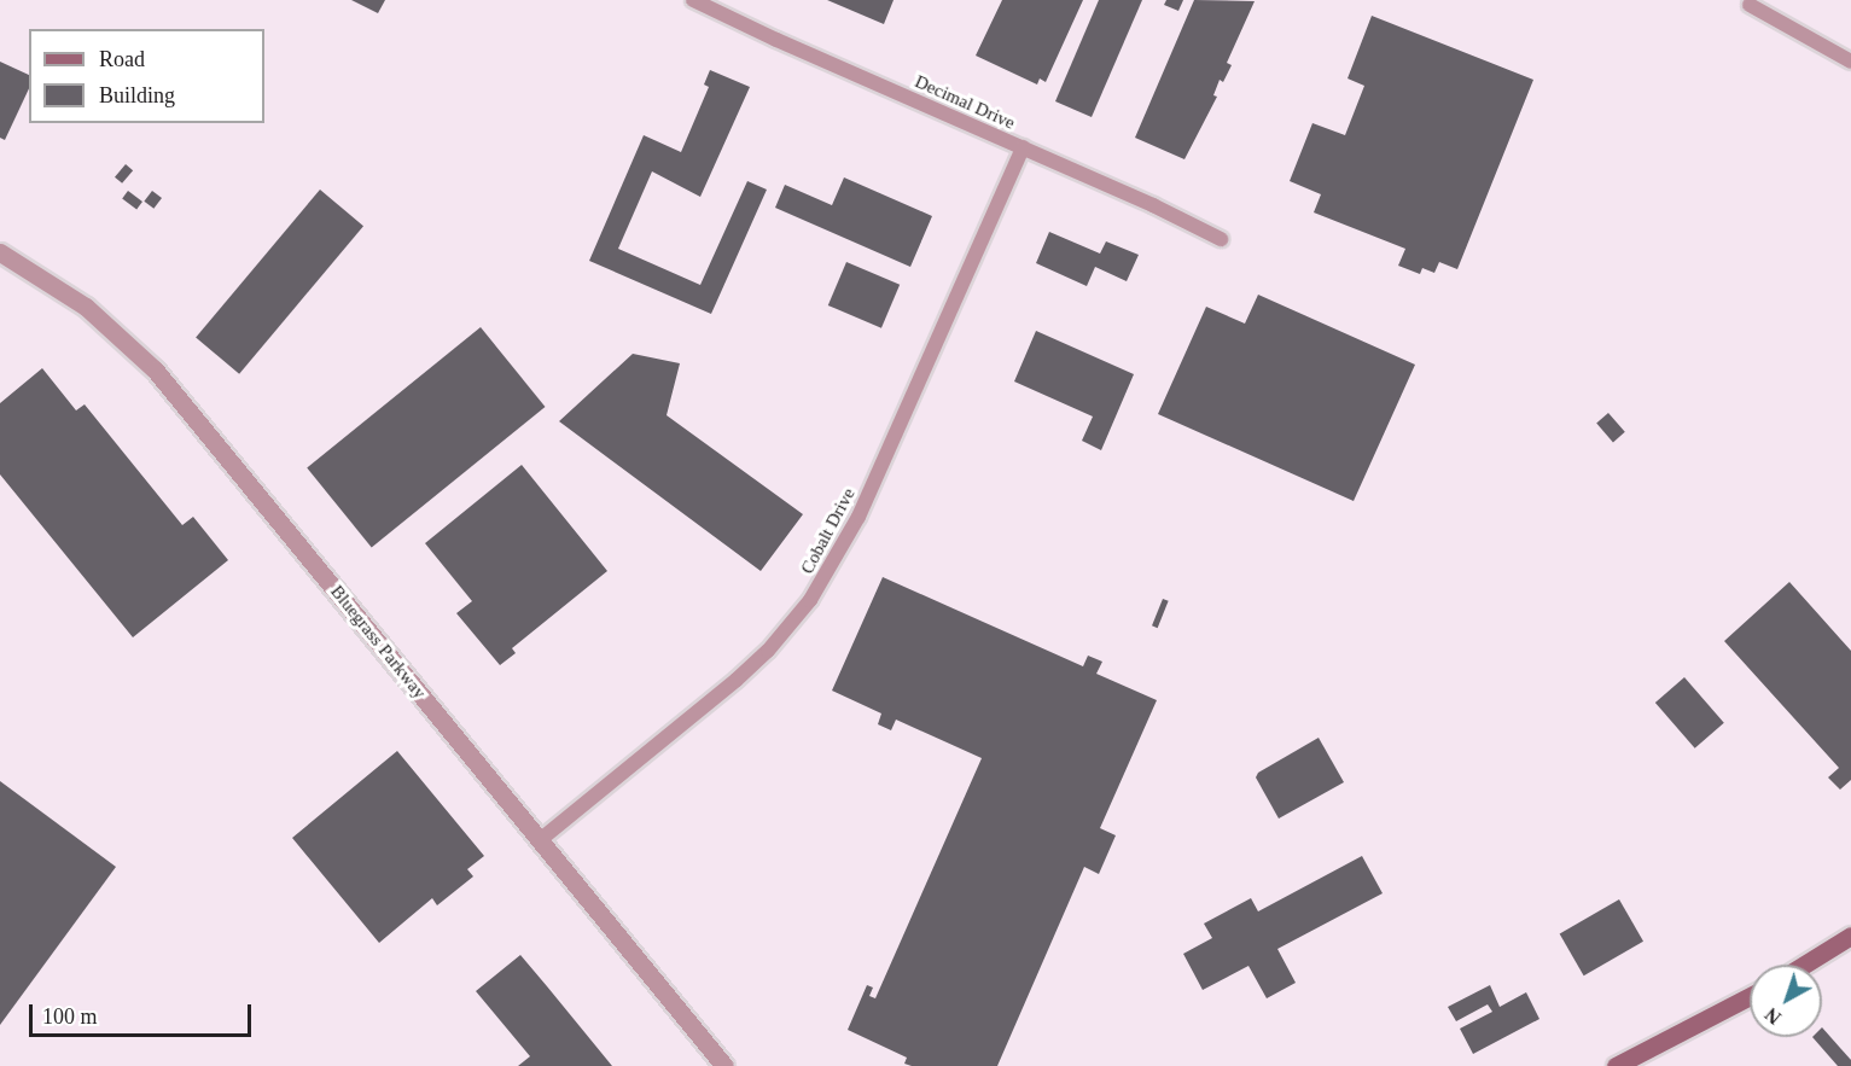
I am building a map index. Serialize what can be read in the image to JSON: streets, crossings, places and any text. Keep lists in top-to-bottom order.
{
  "streets": {
    "street": ["Decimal Drive", "Cobalt Drive", "Bluegrass Parkway"]
  },
  "crossings": [
    ["Decimal Drive", "Cobalt Drive"],
    ["Cobalt Drive", "Bluegrass Parkway"]
  ],
  "legend": ["Road", "Building"],
  "scale_bar": "100 m",
  "north": "bottom left"
}
